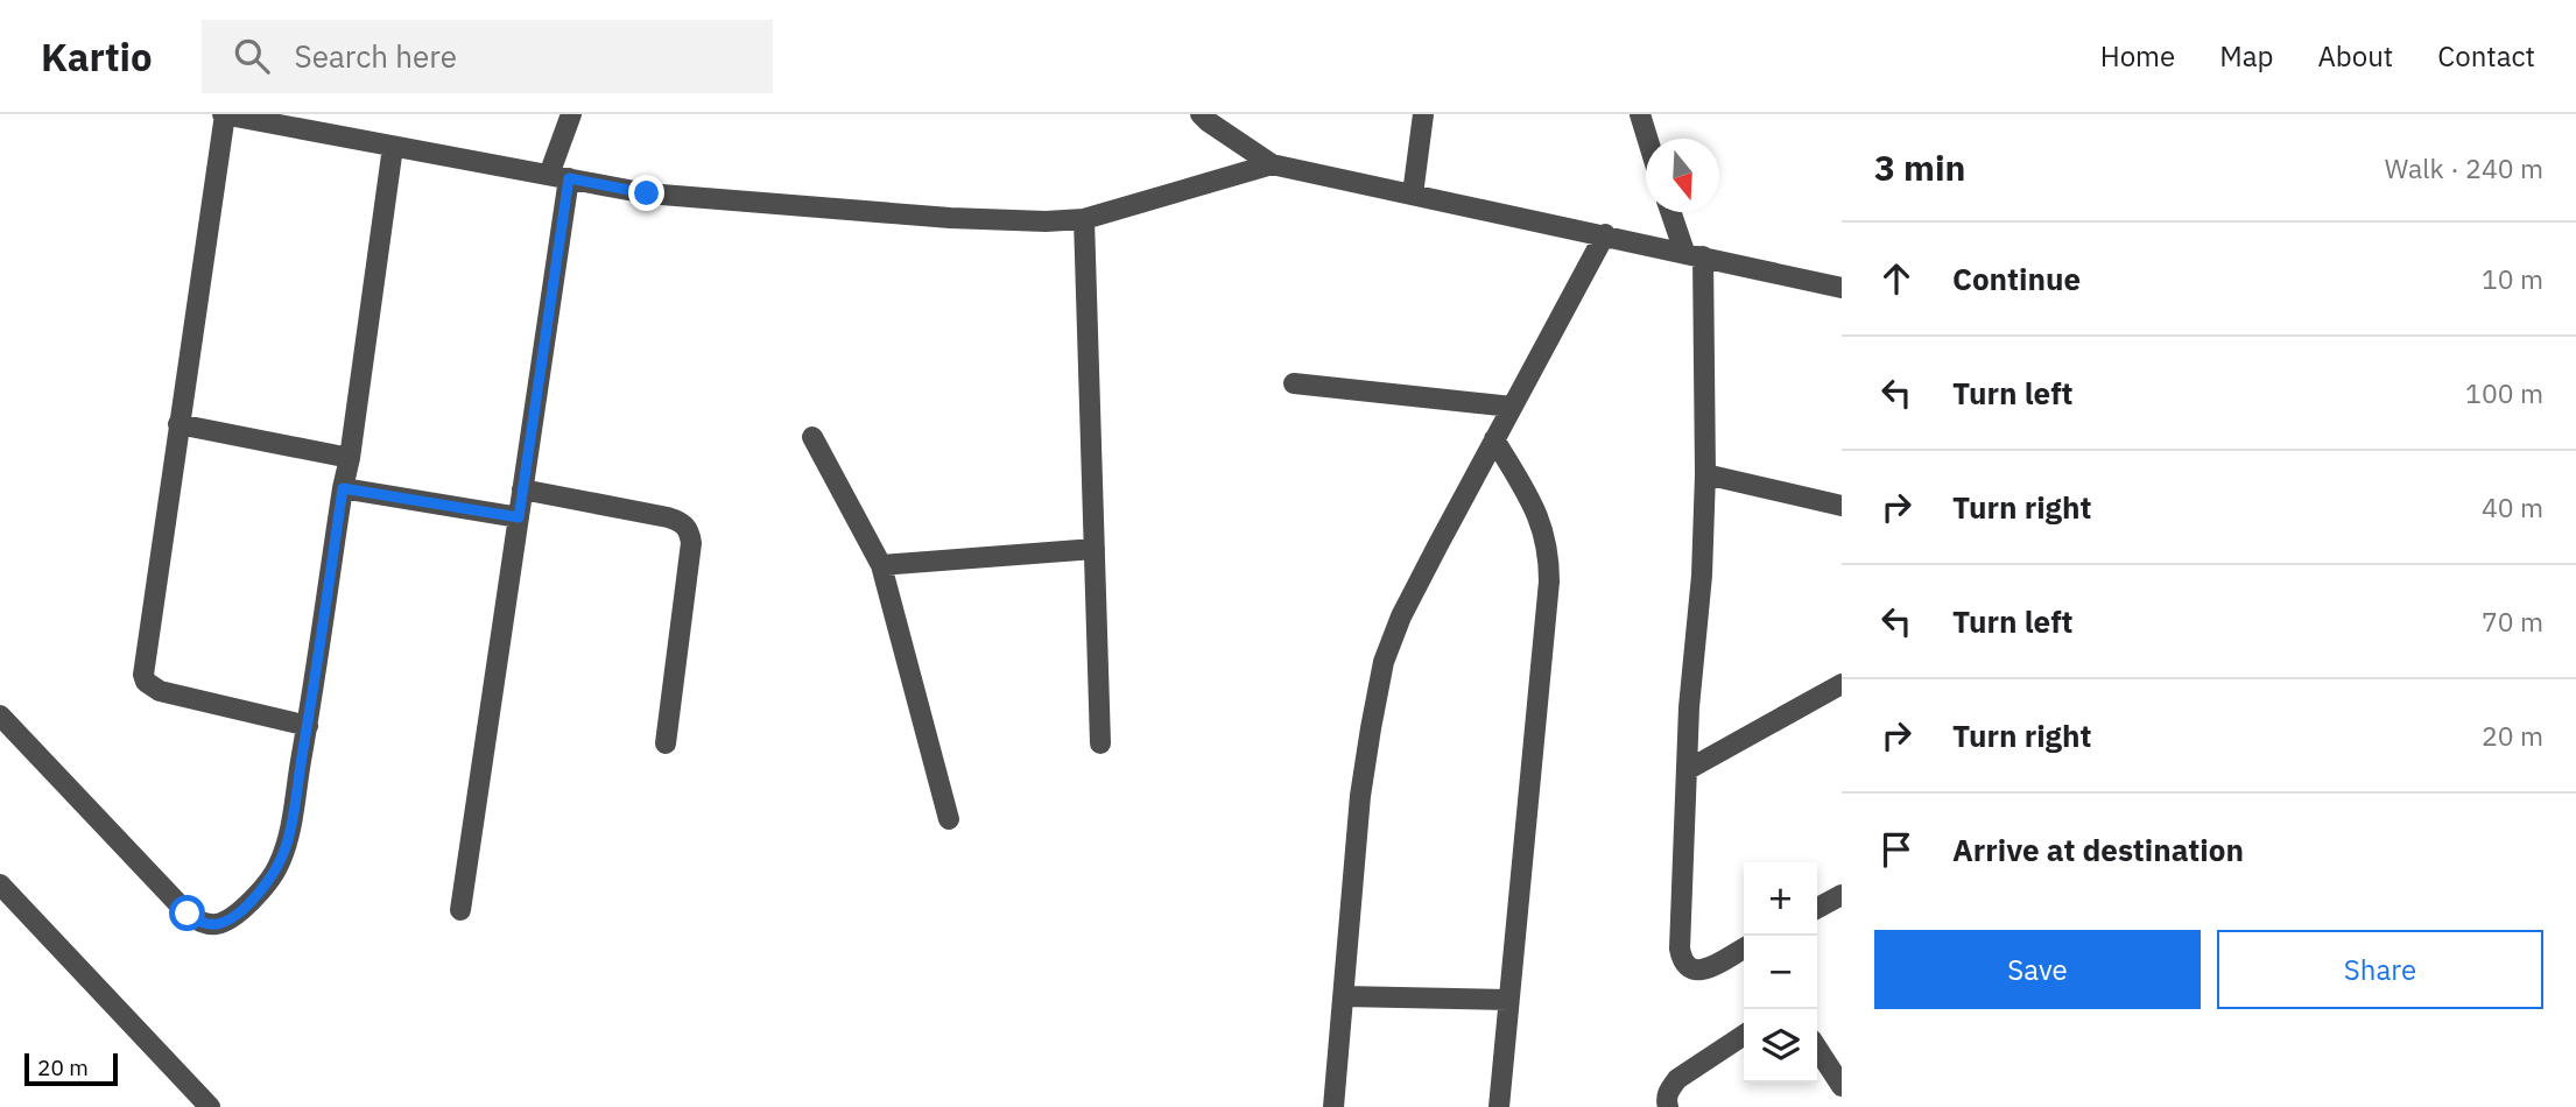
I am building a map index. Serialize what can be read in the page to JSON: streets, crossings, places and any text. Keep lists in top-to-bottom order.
{
  "scale_bar": "20 m",
  "north": "bottom",
  "page": {
    "header": "Kartio",
    "search": "Search here",
    "nav": [
      "Home",
      "Map",
      "About",
      "Contact"
    ],
    "heading": ["3 min", "Walk · 240 m"],
    "list": [
      ["Continue", "10 m"],
      ["Turn left", "100 m"],
      ["Turn right", "40 m"],
      ["Turn left", "70 m"],
      ["Turn right", "20 m"],
      "Arrive at destination"
    ],
    "map_buttons": ["+", "−"],
    "buttons": ["Save", "Share"],
    "scale": "20 m"
  }
}
